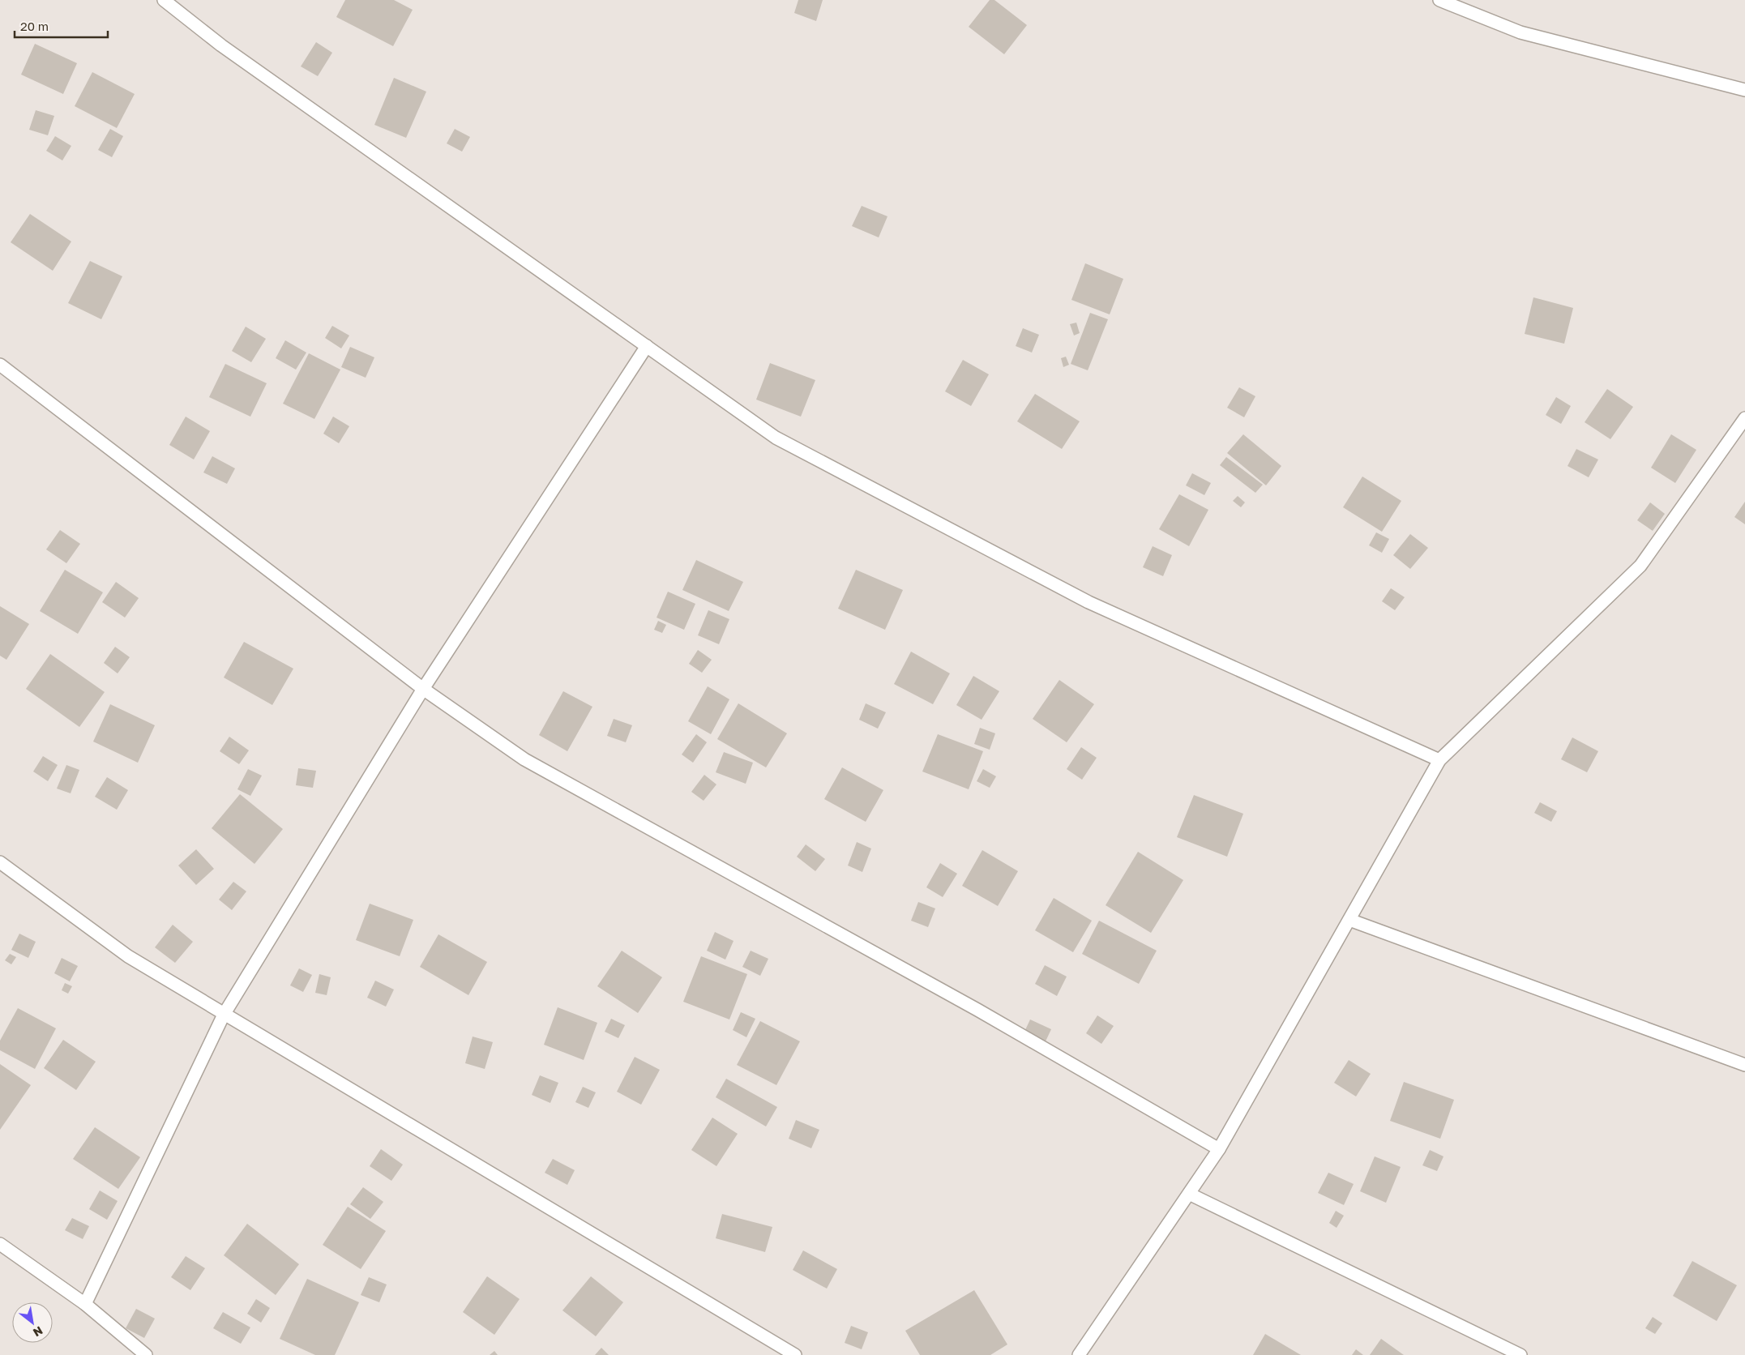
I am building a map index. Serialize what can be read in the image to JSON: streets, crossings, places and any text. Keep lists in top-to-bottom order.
{
  "scale_bar": "20 m",
  "north": "bottom right"
}
